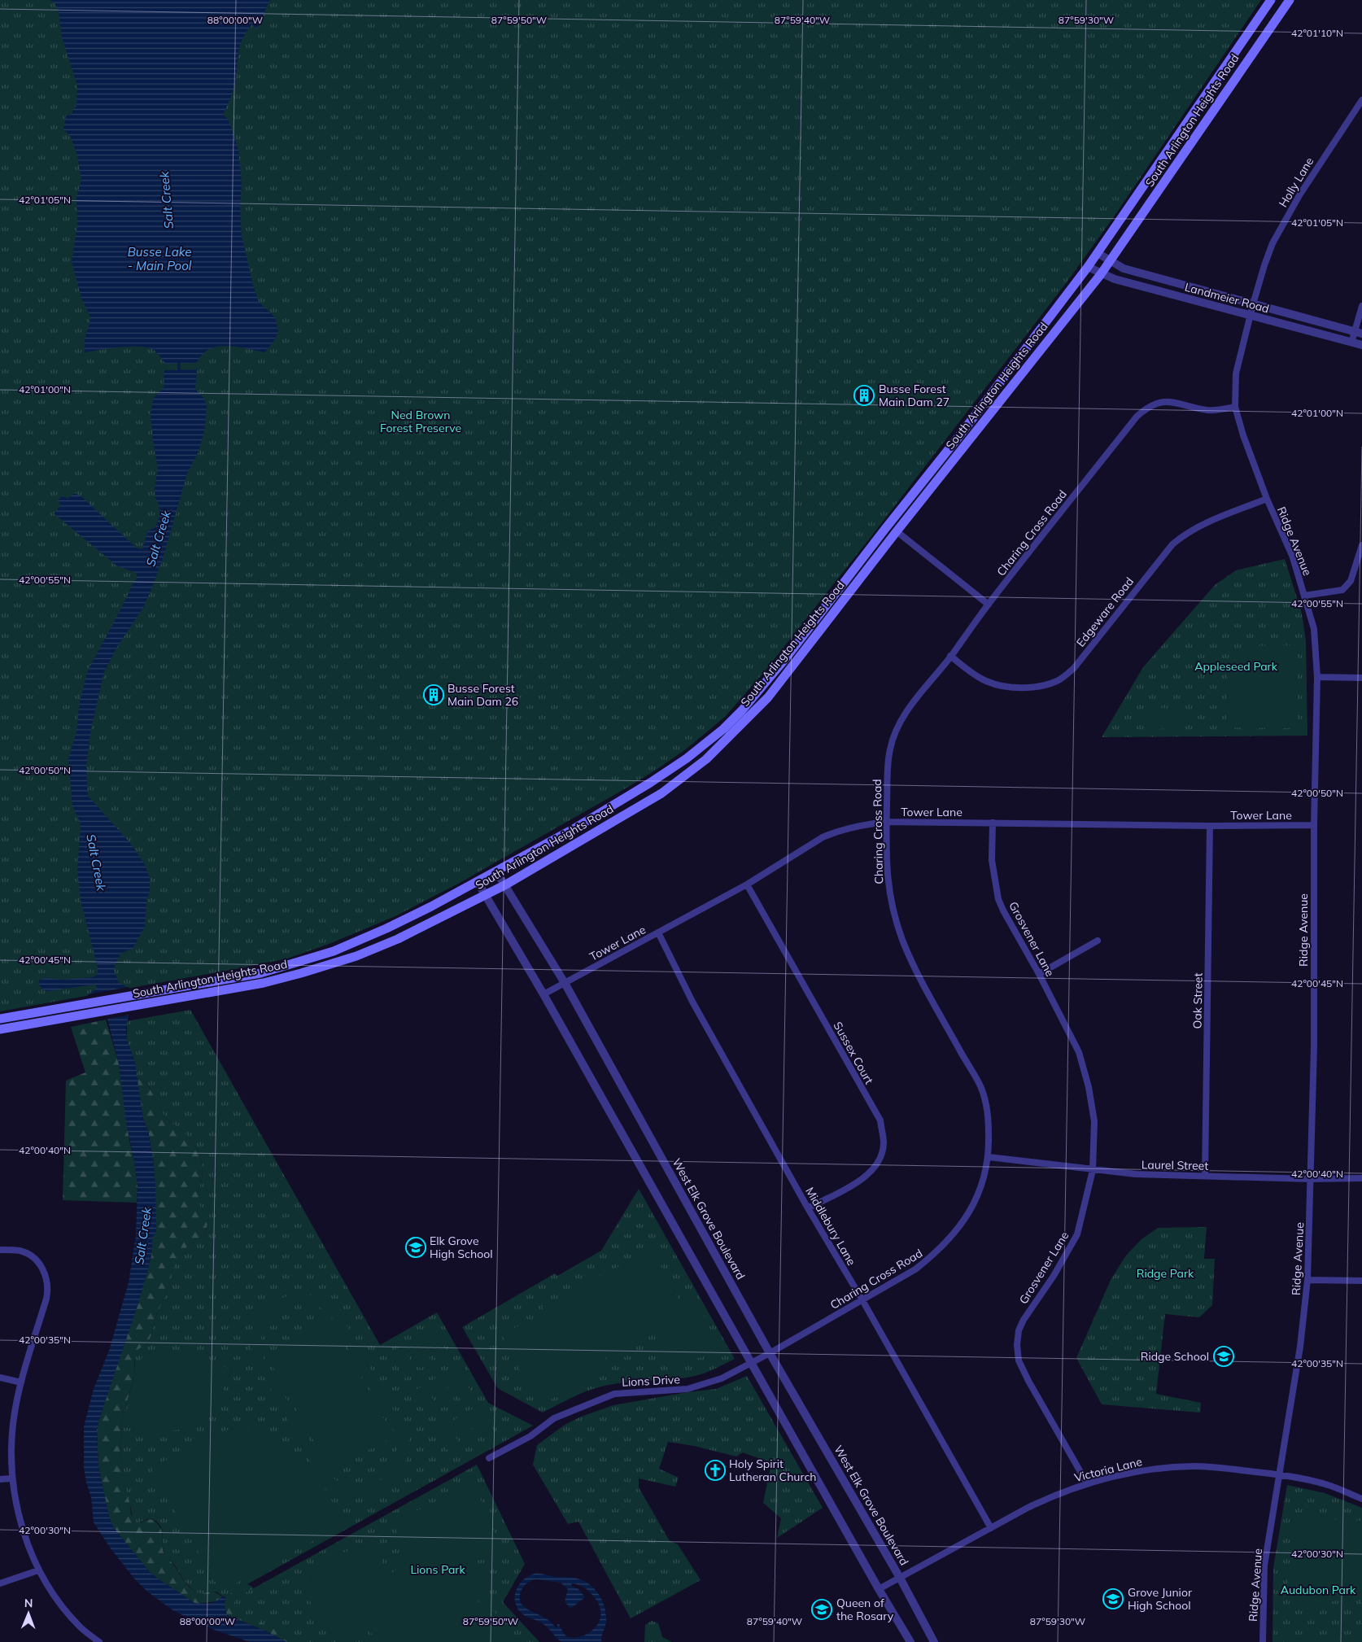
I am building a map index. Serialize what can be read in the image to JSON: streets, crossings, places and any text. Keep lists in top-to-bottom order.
{
  "streets": {
    "main road": ["South Arlington Heights Road"],
    "street": [
      "Holly Lane",
      "Landmeier Road",
      "Charing Cross Road",
      "Ridge Avenue",
      "Edgeware Road",
      "Tower Lane",
      "Grosvener Lane",
      "Oak Street",
      "Sussex Court",
      "Laurel Street",
      "West Elk Grove Boulevard",
      "Middlebury Lane",
      "Lions Drive",
      "Victoria Lane"
    ]
  },
  "crossings": [
    ["South Arlington Heights Road", "Landmeier Road"],
    ["South Arlington Heights Road", "West Elk Grove Boulevard"],
    ["Holly Lane", "Landmeier Road"],
    ["Holly Lane", "Ridge Avenue"],
    ["Landmeier Road", "Ridge Avenue"],
    ["Charing Cross Road", "Ridge Avenue"],
    ["Charing Cross Road", "Edgeware Road"],
    ["Charing Cross Road", "Tower Lane"],
    ["Charing Cross Road", "Laurel Street"],
    ["Charing Cross Road", "West Elk Grove Boulevard"],
    ["Charing Cross Road", "Middlebury Lane"],
    ["Charing Cross Road", "Lions Drive"],
    ["Ridge Avenue", "Edgeware Road"],
    ["Ridge Avenue", "Tower Lane"],
    ["Ridge Avenue", "Laurel Street"],
    ["Ridge Avenue", "Victoria Lane"],
    ["Tower Lane", "Grosvener Lane"],
    ["Tower Lane", "Oak Street"],
    ["Tower Lane", "Sussex Court"],
    ["Tower Lane", "West Elk Grove Boulevard"],
    ["Tower Lane", "Middlebury Lane"],
    ["Grosvener Lane", "Laurel Street"],
    ["Grosvener Lane", "Victoria Lane"],
    ["Oak Street", "Laurel Street"],
    ["Sussex Court", "Middlebury Lane"],
    ["West Elk Grove Boulevard", "Victoria Lane"],
    ["Middlebury Lane", "Victoria Lane"]
  ],
  "water": ["Salt Creek", "Busse Lake - Main Pool"],
  "parks": [
    "Ned Brown Forest Preserve",
    "Appleseed Park",
    "Ridge Park",
    "Lions Park",
    "Audubon Park"
  ],
  "places": {
    "building": ["Busse Forest Main Dam 27", "Busse Forest Main Dam 26"],
    "school or university": [
      "Elk Grove High School",
      "Ridge School",
      "Grove Junior High School",
      "Queen of the Rosary"
    ],
    "church": ["Holy Spirit Lutheran Church"]
  },
  "north": "top",
  "coordinates": [
    "88°00'00\"W",
    "87°59'50\"W",
    "87°59'40\"W",
    "87°59'30\"W",
    "42°01'10\"N",
    "42°01'05\"N",
    "42°01'00\"N",
    "42°00'55\"N",
    "42°00'50\"N",
    "42°00'45\"N",
    "42°00'40\"N",
    "42°00'35\"N",
    "42°00'30\"N"
  ]
}
